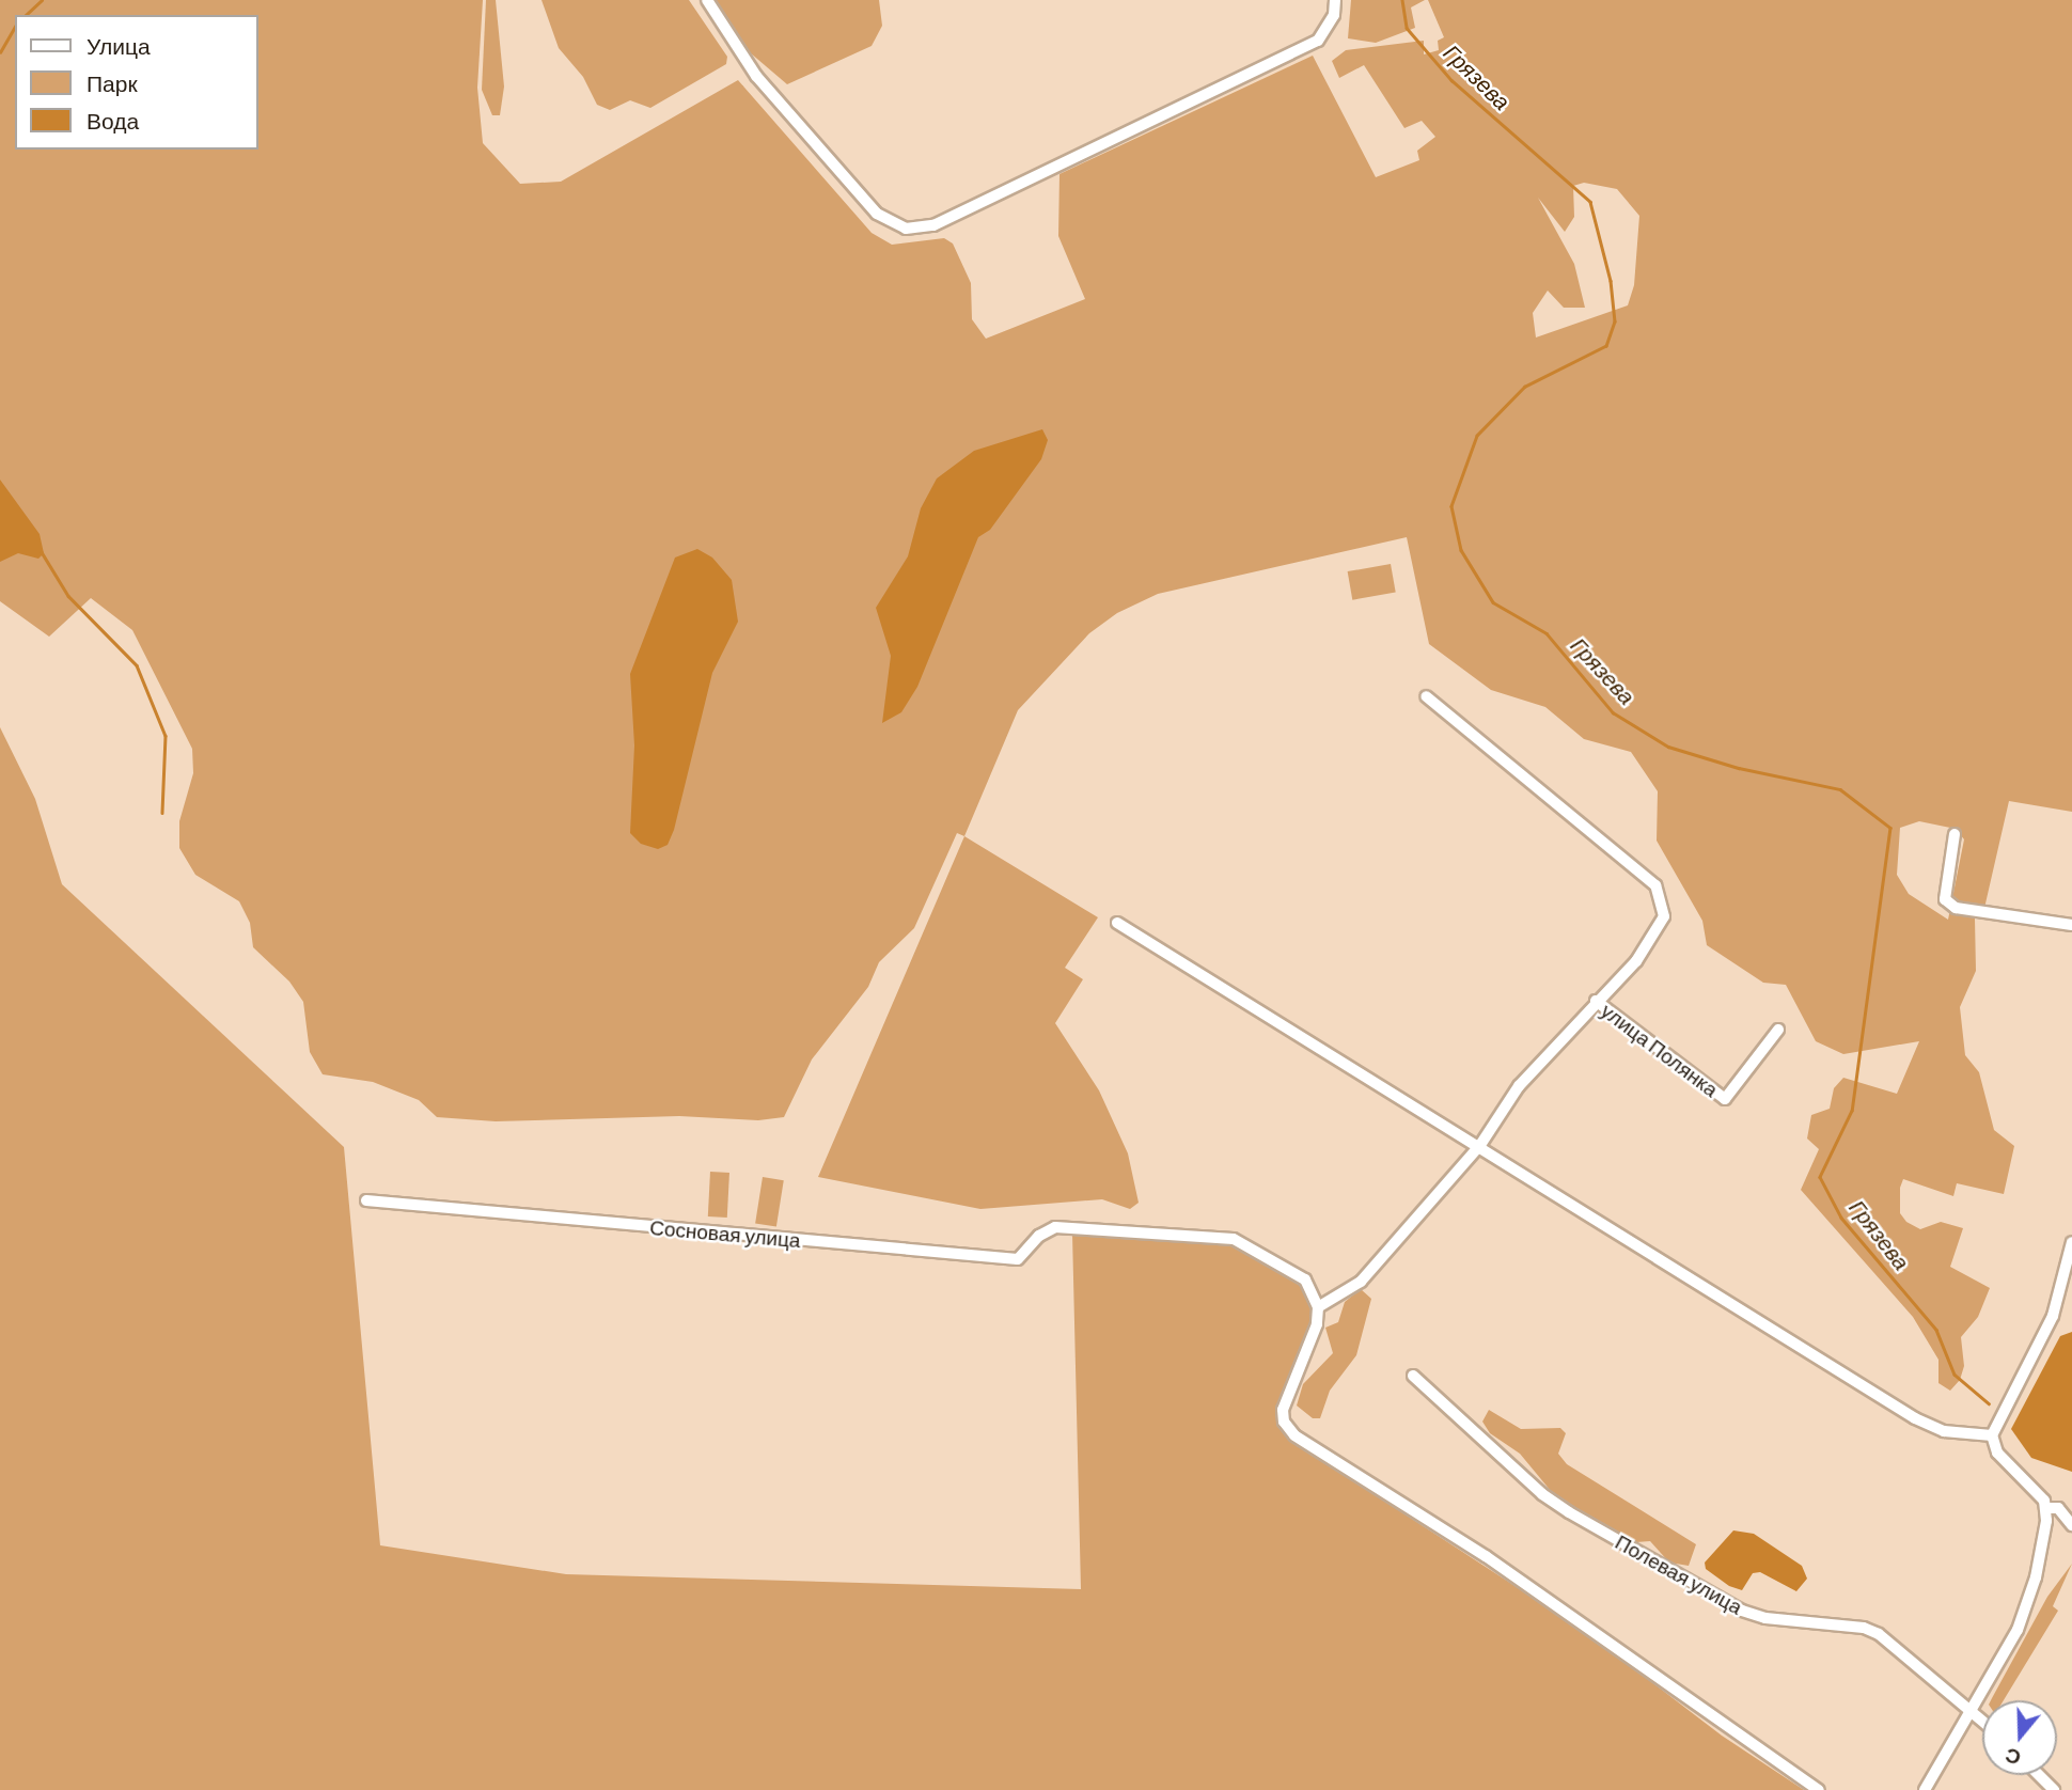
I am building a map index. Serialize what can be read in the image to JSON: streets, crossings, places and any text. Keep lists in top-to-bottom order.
{
  "streets": {
    "street": ["улица Полянка", "Сосновая улица", "Полевая улица"]
  },
  "water": ["Грязева"],
  "legend": ["Улица", "Парк", "Вода"],
  "north": "bottom"
}
